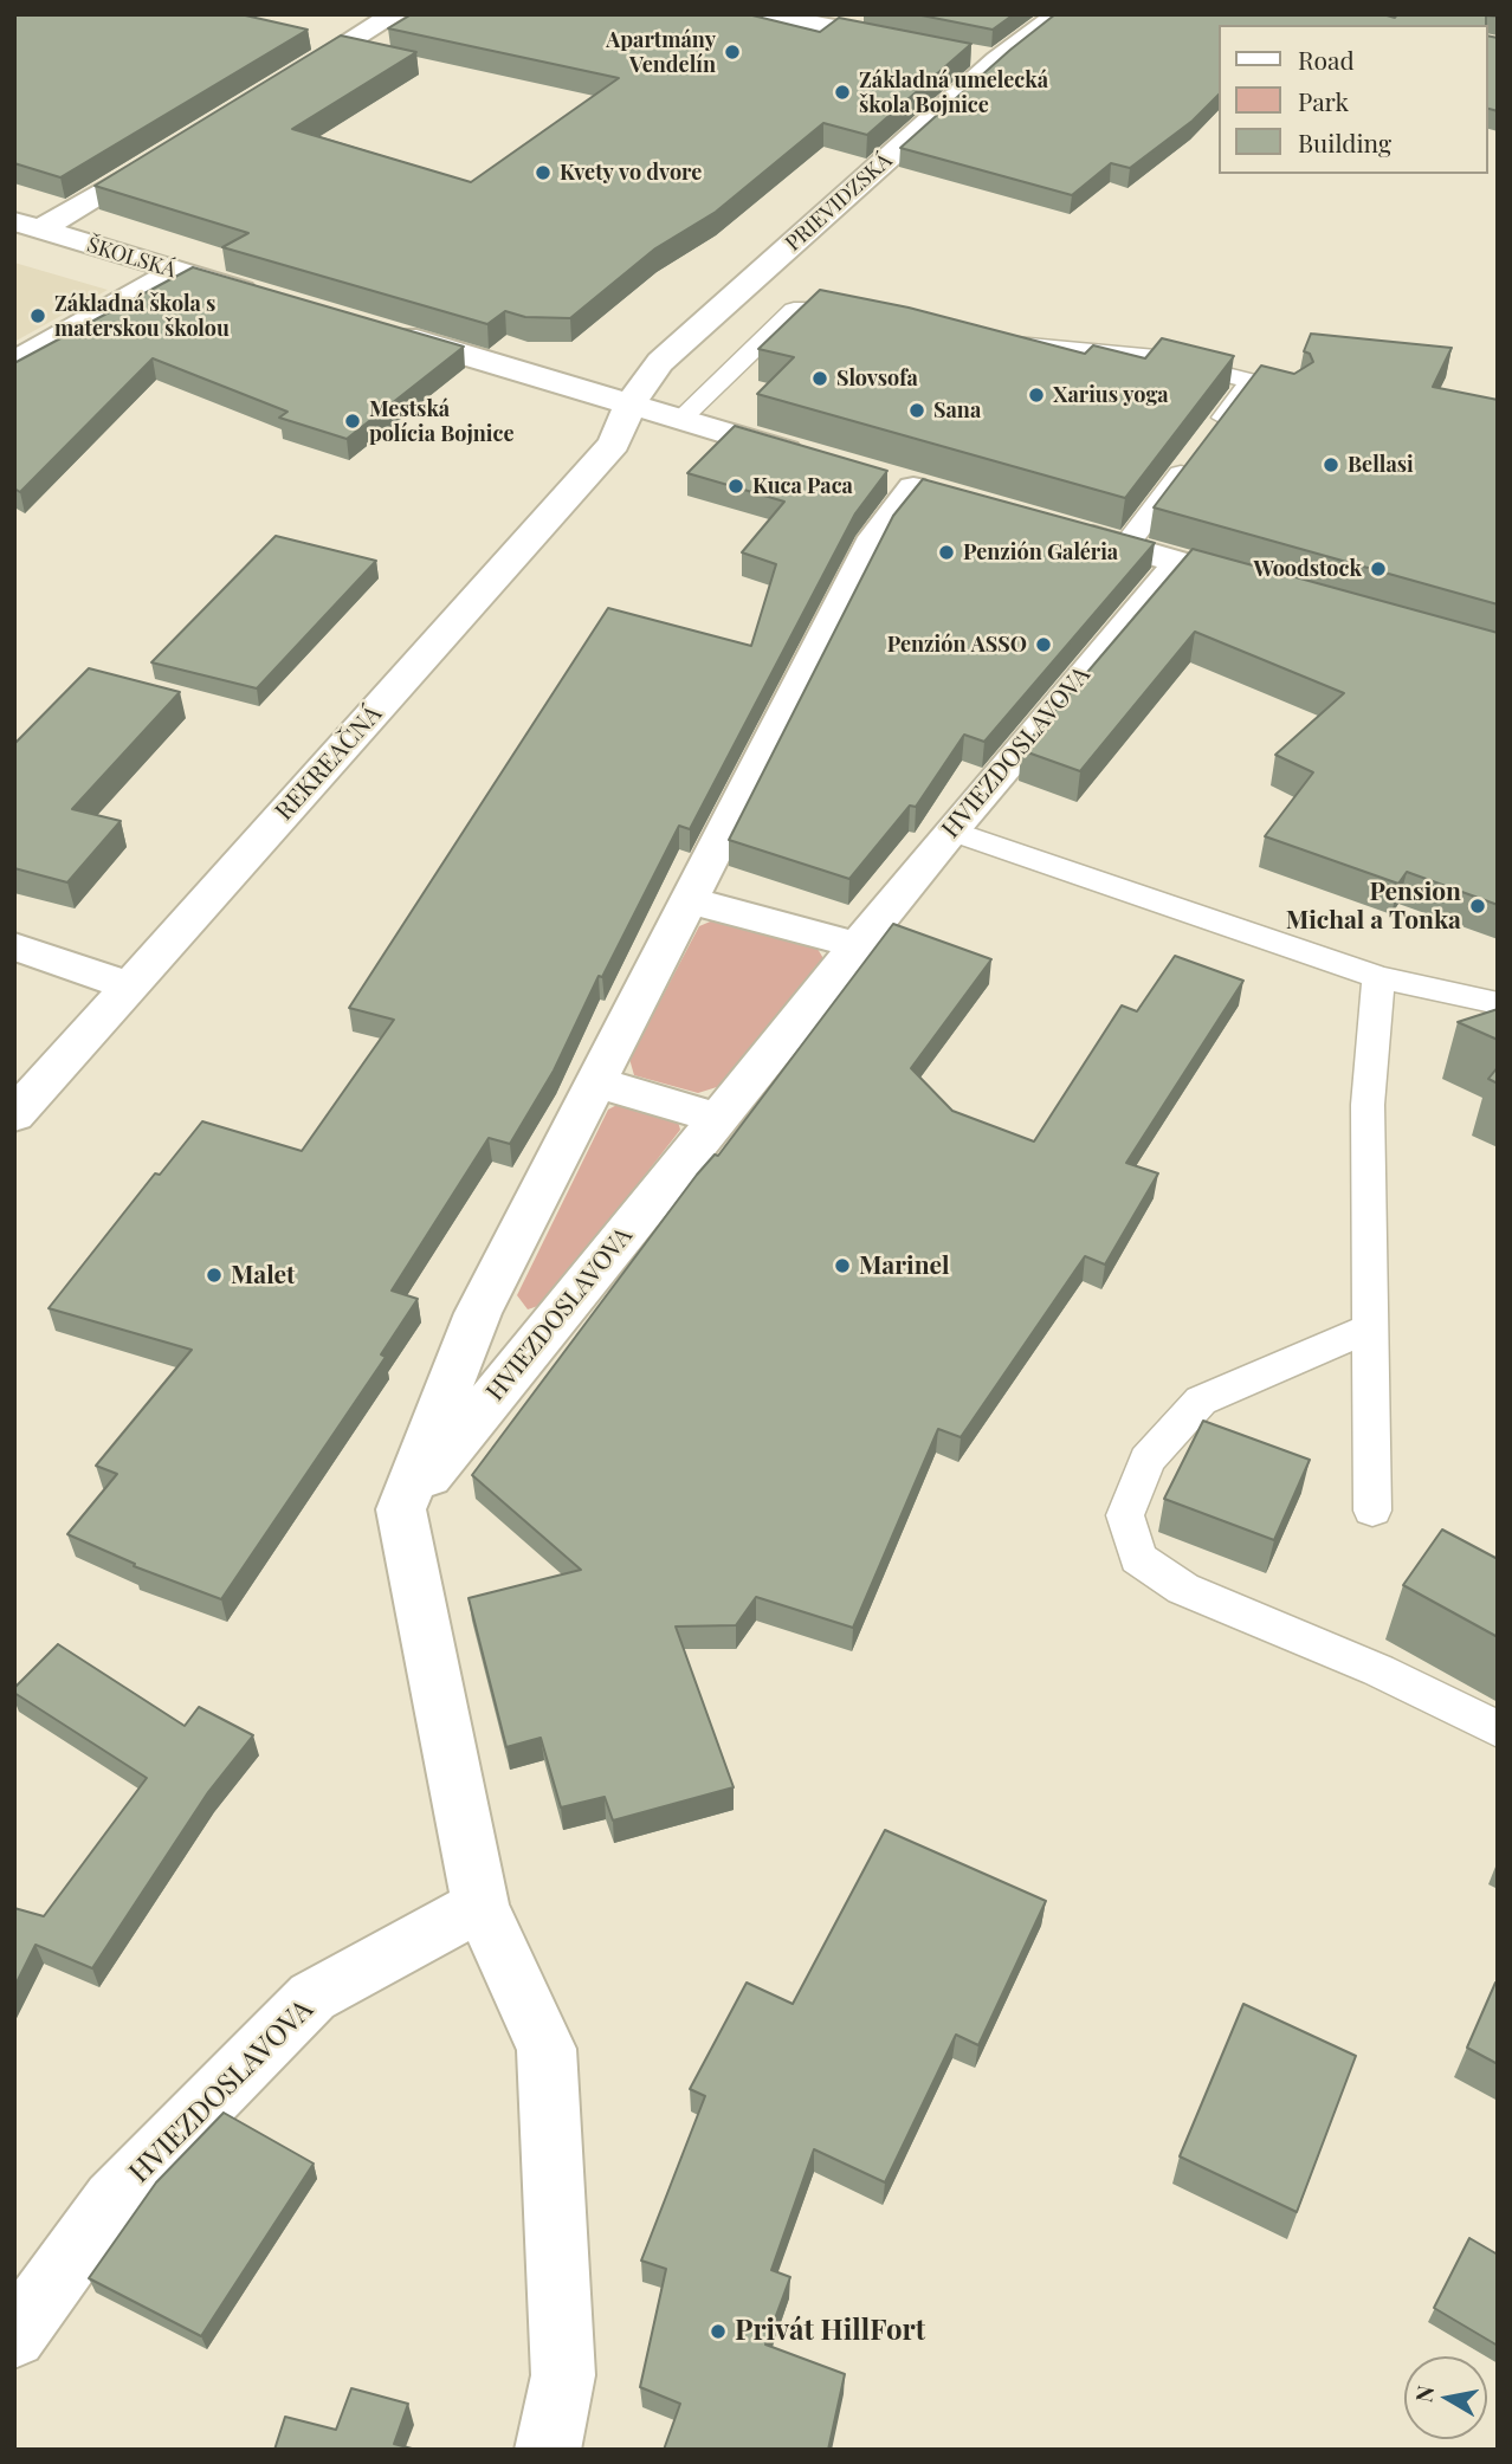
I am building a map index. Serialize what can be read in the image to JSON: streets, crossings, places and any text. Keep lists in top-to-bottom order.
{
  "streets": {
    "street": [
      "PRIEVIDZSKÁ",
      "ŠKOLSKÁ",
      "HVIEZDOSLAVOVA",
      "REKREAČNÁ"
    ]
  },
  "crossings": [
    ["PRIEVIDZSKÁ", "REKREAČNÁ"]
  ],
  "places": [
    "Apartmány Vendelín",
    "Základná umelecká škola Bojnice",
    "Kvety vo dvore",
    "Základná škola s materskou školou",
    "Slovsofa",
    "Xarius yoga",
    "Sana",
    "Mestská polícia Bojnice",
    "Bellasi",
    "Kuca Paca",
    "Penzión Galéria",
    "Woodstock",
    "Penzión ASSO",
    "Pension Michal a Tonka",
    "Marinel",
    "Malet",
    "Privát HillFort"
  ],
  "legend": ["Road", "Park", "Building"],
  "north": "left"
}
